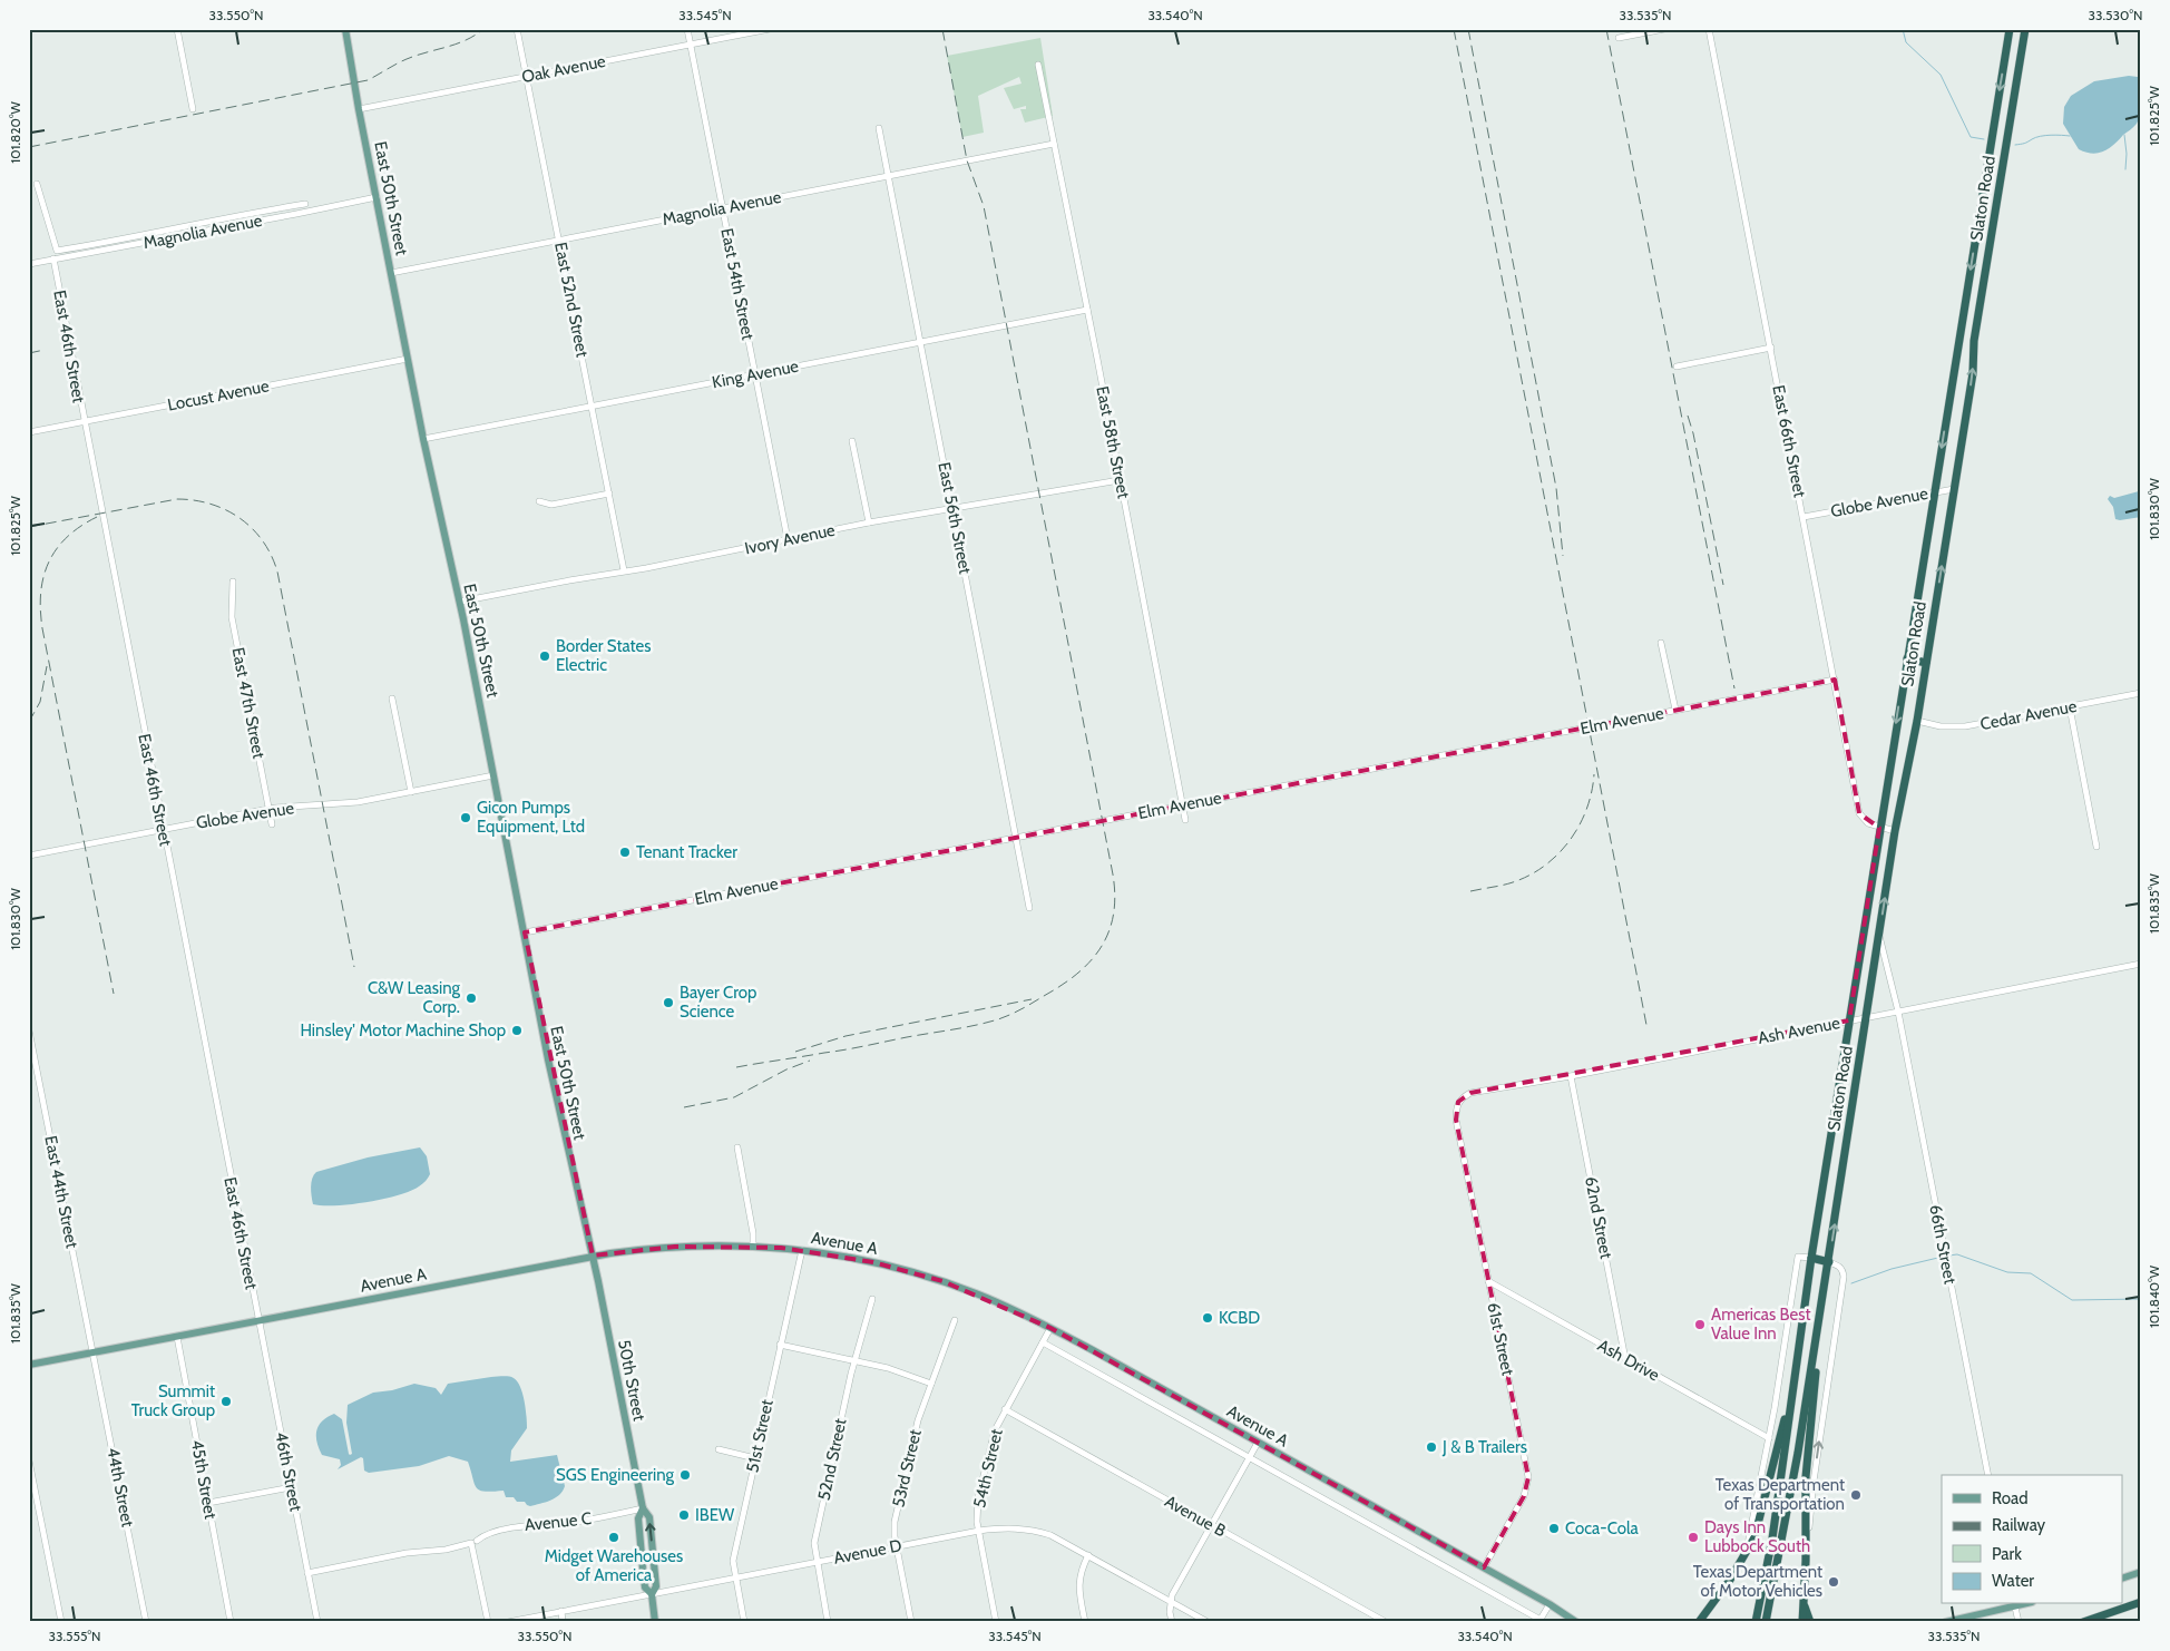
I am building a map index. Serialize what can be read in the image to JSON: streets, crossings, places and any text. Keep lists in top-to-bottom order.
{
  "streets": {
    "highway": ["Slaton Road"],
    "main road": ["East 50th Street", "Avenue A", "50th Street"],
    "street": [
      "Oak Avenue",
      "Magnolia Avenue",
      "East 54th Street",
      "East 52nd Street",
      "East 46th Street",
      "King Avenue",
      "Locust Avenue",
      "East 66th Street",
      "East 58th Street",
      "Globe Avenue",
      "East 56th Street",
      "Ivory Avenue",
      "East 47th Street",
      "Cedar Avenue",
      "Elm Avenue",
      "Ash Avenue",
      "East 44th Street",
      "62nd Street",
      "66th Street",
      "61st Street",
      "Ash Drive",
      "51st Street",
      "52nd Street",
      "53rd Street",
      "54th Street",
      "46th Street",
      "45th Street",
      "44th Street",
      "Avenue B",
      "Avenue C",
      "Avenue D"
    ]
  },
  "crossings": [
    ["Oak Avenue", "East 50th Street"],
    ["Oak Avenue", "East 54th Street"],
    ["Oak Avenue", "East 52nd Street"],
    ["East 50th Street", "Magnolia Avenue"],
    ["East 50th Street", "King Avenue"],
    ["East 50th Street", "Locust Avenue"],
    ["East 50th Street", "Globe Avenue"],
    ["East 50th Street", "Ivory Avenue"],
    ["East 50th Street", "Elm Avenue"],
    ["East 50th Street", "Avenue A"],
    ["East 50th Street", "50th Street"],
    ["Slaton Road", "East 66th Street"],
    ["Slaton Road", "Globe Avenue"],
    ["Slaton Road", "Cedar Avenue"],
    ["Slaton Road", "Ash Avenue"],
    ["Magnolia Avenue", "East 54th Street"],
    ["Magnolia Avenue", "East 52nd Street"],
    ["Magnolia Avenue", "East 46th Street"],
    ["Magnolia Avenue", "East 58th Street"],
    ["Magnolia Avenue", "East 56th Street"],
    ["East 54th Street", "King Avenue"],
    ["East 54th Street", "Ivory Avenue"],
    ["East 52nd Street", "King Avenue"],
    ["East 52nd Street", "Ivory Avenue"],
    ["East 46th Street", "Locust Avenue"],
    ["East 46th Street", "Globe Avenue"],
    ["East 46th Street", "Avenue A"],
    ["East 46th Street", "46th Street"],
    ["King Avenue", "East 58th Street"],
    ["King Avenue", "East 56th Street"],
    ["East 66th Street", "Globe Avenue"],
    ["East 66th Street", "Elm Avenue"],
    ["East 58th Street", "Ivory Avenue"],
    ["East 58th Street", "Elm Avenue"],
    ["Globe Avenue", "East 47th Street"],
    ["East 56th Street", "Ivory Avenue"],
    ["East 56th Street", "Elm Avenue"],
    ["Ash Avenue", "62nd Street"],
    ["Ash Avenue", "66th Street"],
    ["Ash Avenue", "61st Street"],
    ["East 44th Street", "Avenue A"],
    ["East 44th Street", "44th Street"],
    ["62nd Street", "Ash Drive"],
    ["Avenue A", "61st Street"],
    ["Avenue A", "50th Street"],
    ["Avenue A", "51st Street"],
    ["Avenue A", "54th Street"],
    ["Avenue A", "46th Street"],
    ["Avenue A", "45th Street"],
    ["Avenue A", "44th Street"],
    ["61st Street", "Ash Drive"],
    ["50th Street", "Avenue C"],
    ["50th Street", "Avenue D"],
    ["51st Street", "Avenue D"],
    ["52nd Street", "Avenue D"],
    ["53rd Street", "Avenue D"],
    ["54th Street", "Avenue B"],
    ["54th Street", "Avenue D"],
    ["46th Street", "Avenue C"]
  ],
  "places": [
    "Border States Electric",
    "Gicon Pumps Equipment, Ltd",
    "Tenant Tracker",
    "C&W Leasing Corp.",
    "Bayer Crop Science",
    "Hinsley' Motor Machine Shop",
    "KCBD",
    "Americas Best Value Inn",
    "Summit Truck Group",
    "J & B Trailers",
    "SGS Engineering",
    "Texas Department of Transportation",
    "IBEW",
    "Coca-Cola",
    "Midget Warehouses of America",
    "Days Inn Lubbock South",
    "Texas Department of Motor Vehicles"
  ],
  "legend": [
    "Road",
    "Railway",
    "Park",
    "Water"
  ],
  "coordinates": [
    "33.550°N",
    "33.545°N",
    "33.540°N",
    "33.535°N",
    "33.530°N",
    "101.825°W",
    "101.820°W",
    "101.830°W",
    "101.835°W",
    "101.840°W",
    "33.555°N"
  ]
}
